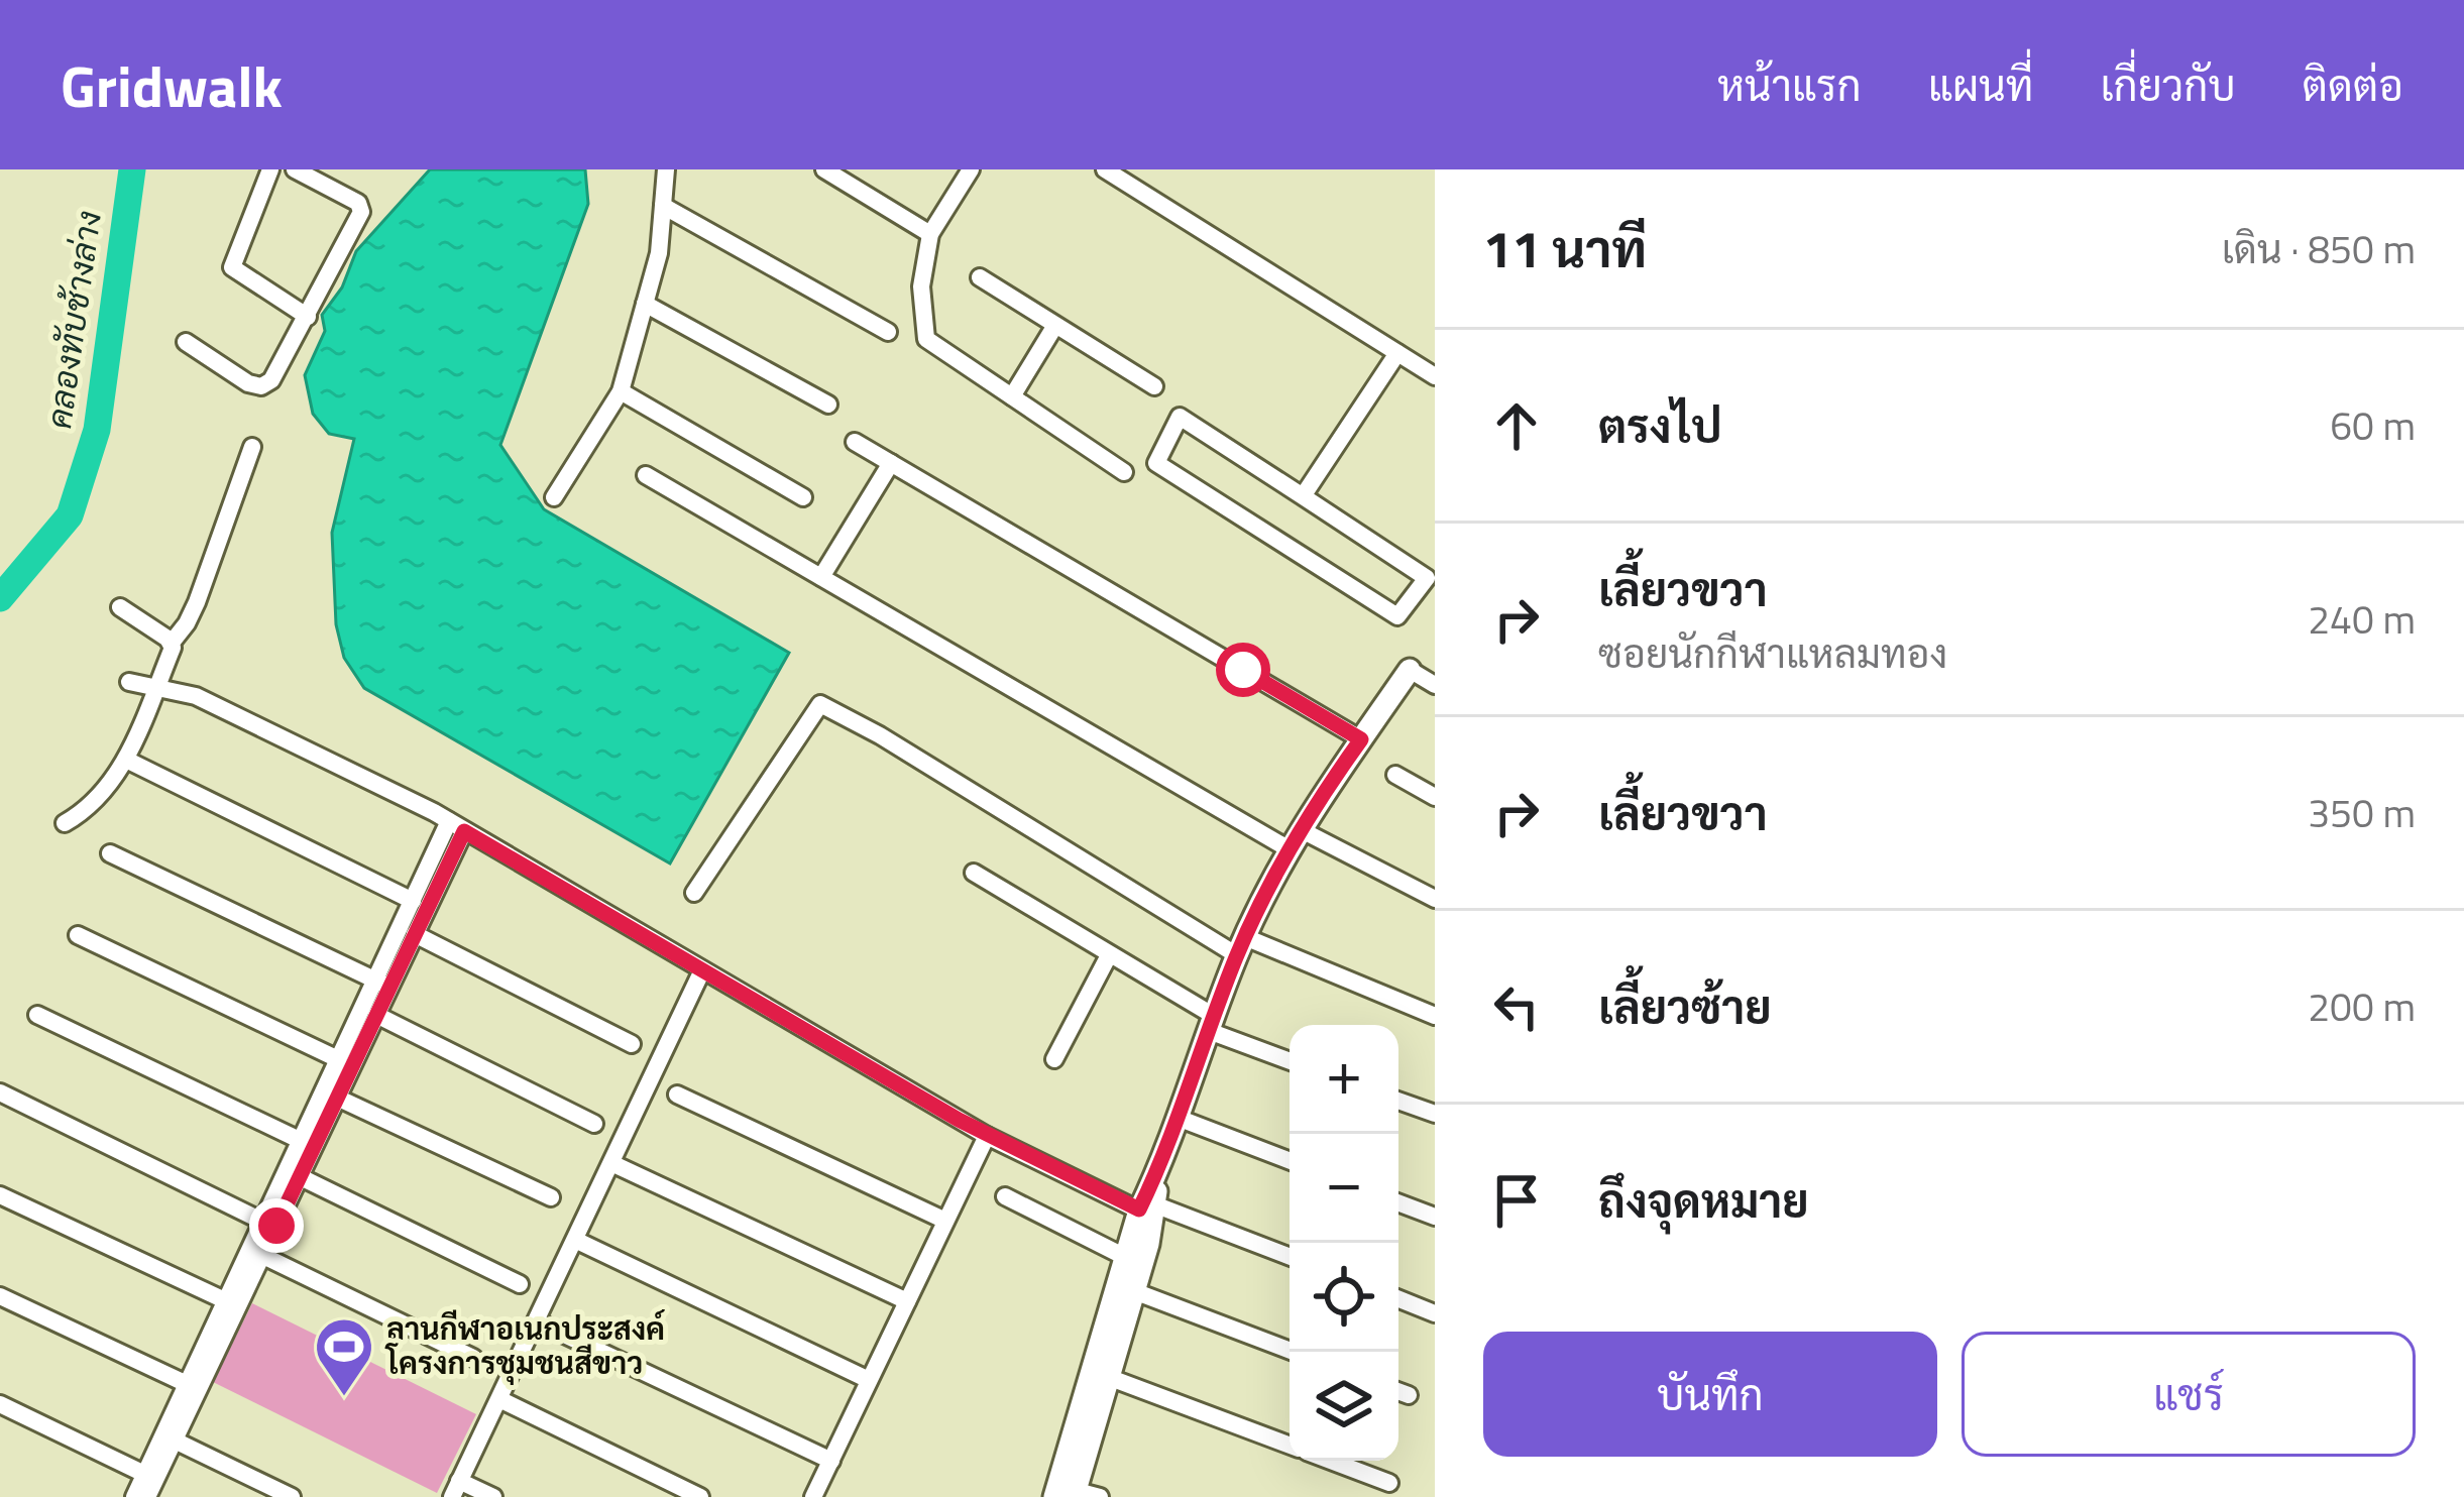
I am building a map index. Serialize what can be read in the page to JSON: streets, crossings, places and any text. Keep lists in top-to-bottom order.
{
  "water": ["คลองทับช้างล่าง"],
  "places": {
    "sports": ["ลานกีฬาอเนกประสงค์ โครงการชุมชนสีขาว"]
  },
  "page": {
    "header": "Gridwalk",
    "nav": [
      "หน้าแรก",
      "แผนที่",
      "เกี่ยวกับ",
      "ติดต่อ"
    ],
    "heading": ["11 นาที", "เดิน · 850 m"],
    "list": [
      ["ตรงไป", "60 m"],
      ["เลี้ยวขวา", "ซอยนักกีฬาแหลมทอง", "240 m"],
      ["เลี้ยวขวา", "350 m"],
      ["เลี้ยวซ้าย", "200 m"],
      "ถึงจุดหมาย"
    ],
    "map_buttons": ["+", "−"],
    "buttons": ["บันทึก", "แชร์"]
  }
}
